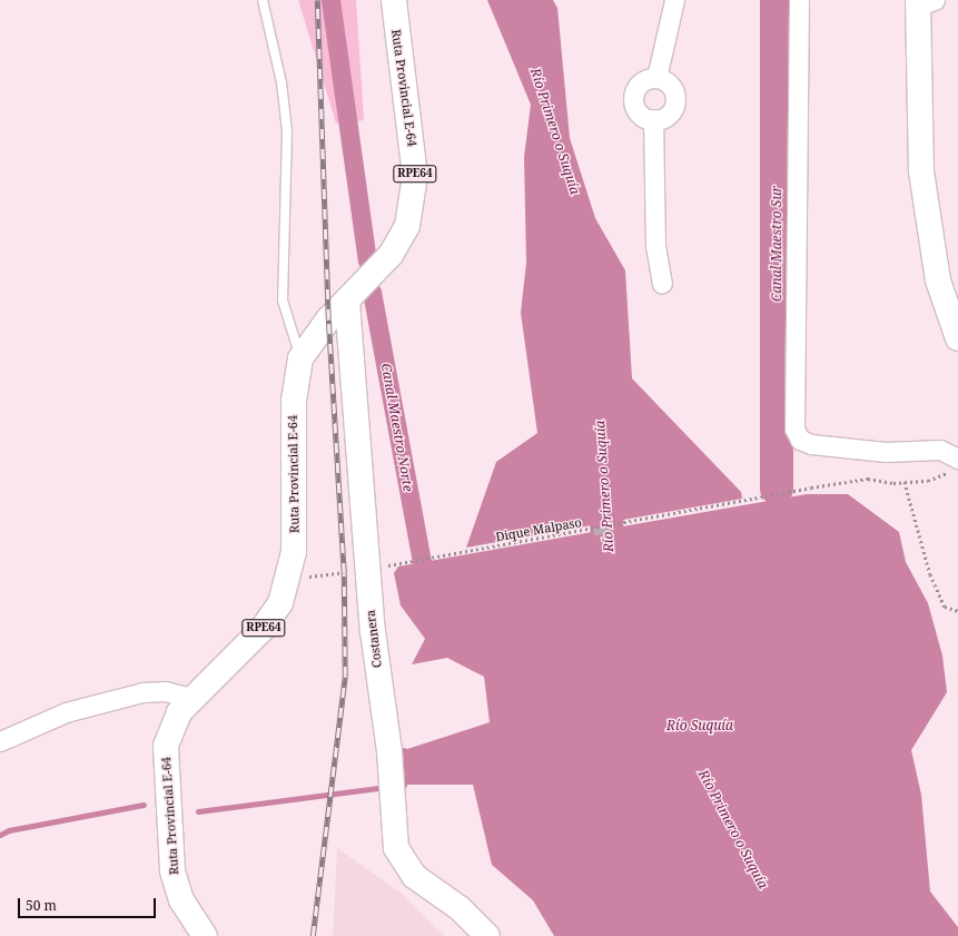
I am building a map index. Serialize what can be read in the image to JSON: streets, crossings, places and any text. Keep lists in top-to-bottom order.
{
  "streets": {
    "main road": ["Ruta Provincial E-64", "RPE64", "Costanera"],
    "path": ["Dique Malpaso"]
  },
  "crossings": [
    ["Ruta Provincial E-64", "Dique Malpaso"],
    ["Ruta Provincial E-64", "Costanera"],
    ["Dique Malpaso", "Costanera"]
  ],
  "water": [
    "Río Primero o Suquía",
    "Canal Maestro Sur",
    "Canal Maestro Norte",
    "Río Suquía"
  ],
  "scale_bar": "50 m"
}
